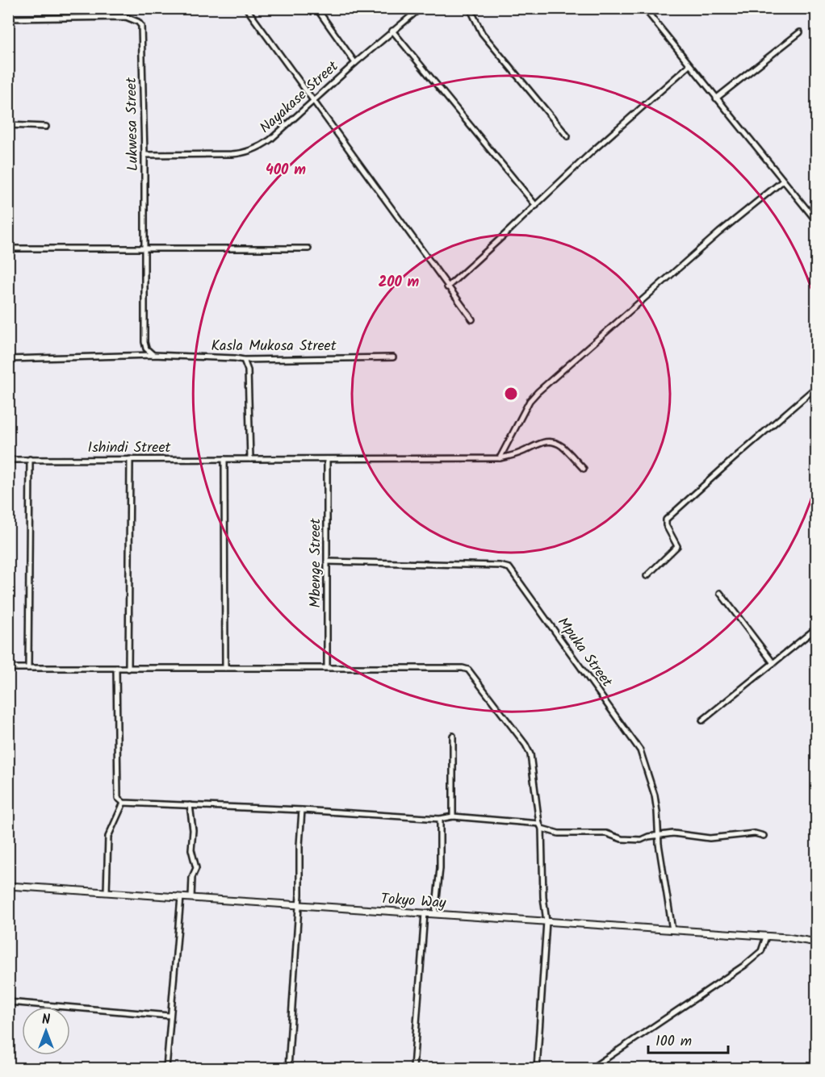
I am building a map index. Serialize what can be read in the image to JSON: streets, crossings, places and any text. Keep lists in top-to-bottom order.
{
  "streets": {
    "street": [
      "Nayakase Street",
      "Lukwesa Street",
      "Kasla Mukosa Street",
      "Ishindi Street",
      "Mbenge Street",
      "Mpuka Street",
      "Tokyo Way"
    ]
  },
  "crossings": [
    ["Nayakase Street", "Lukwesa Street"],
    ["Lukwesa Street", "Kasla Mukosa Street"],
    ["Ishindi Street", "Mbenge Street"],
    ["Mbenge Street", "Mpuka Street"],
    ["Mpuka Street", "Tokyo Way"]
  ],
  "scale_bar": "100 m",
  "north": "top",
  "rings": ["400 m", "200 m"]
}
